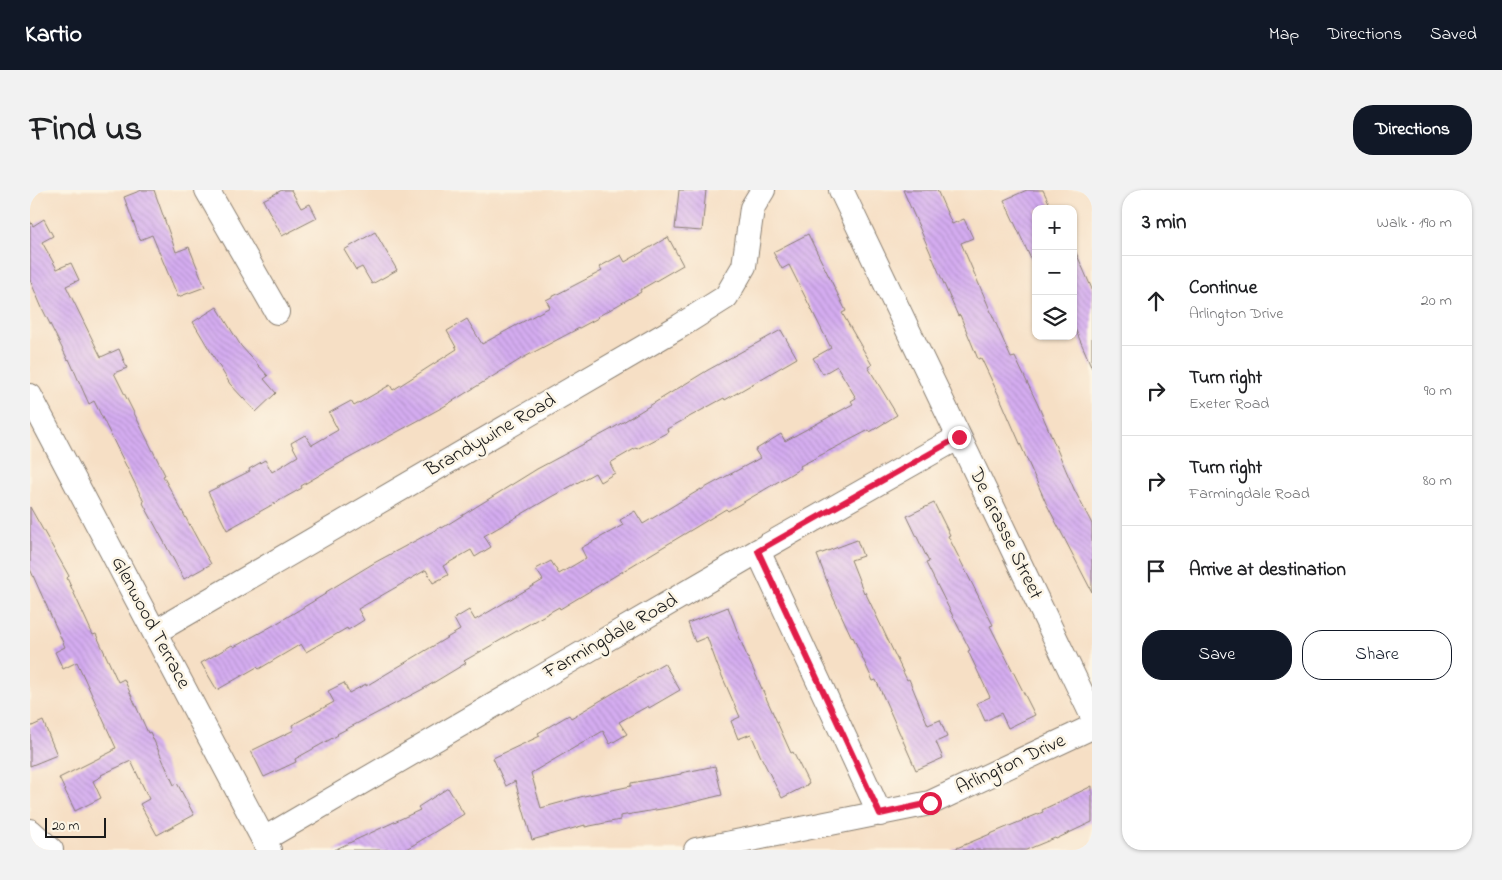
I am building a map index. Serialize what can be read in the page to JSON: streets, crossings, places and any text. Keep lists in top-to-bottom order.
{
  "streets": {
    "street": [
      "Brandywine Road",
      "De Grasse Street",
      "Glenwood Terrace",
      "Farmingdale Road",
      "Arlington Drive"
    ]
  },
  "crossings": [
    ["Brandywine Road", "Glenwood Terrace"],
    ["De Grasse Street", "Farmingdale Road"],
    ["Glenwood Terrace", "Farmingdale Road"]
  ],
  "scale_bar": "20 m",
  "page": {
    "header": "Kartio",
    "nav": ["Map", "Directions", "Saved"],
    "title": "Find us",
    "buttons": [
      "Directions",
      ["Save", "Share"]
    ],
    "heading": ["3 min", "Walk · 190 m"],
    "map_buttons": ["+", "−"],
    "list": [
      ["Continue", "Arlington Drive", "20 m"],
      ["Turn right", "Exeter Road", "90 m"],
      ["Turn right", "Farmingdale Road", "80 m"],
      "Arrive at destination"
    ],
    "scale": "20 m"
  }
}
